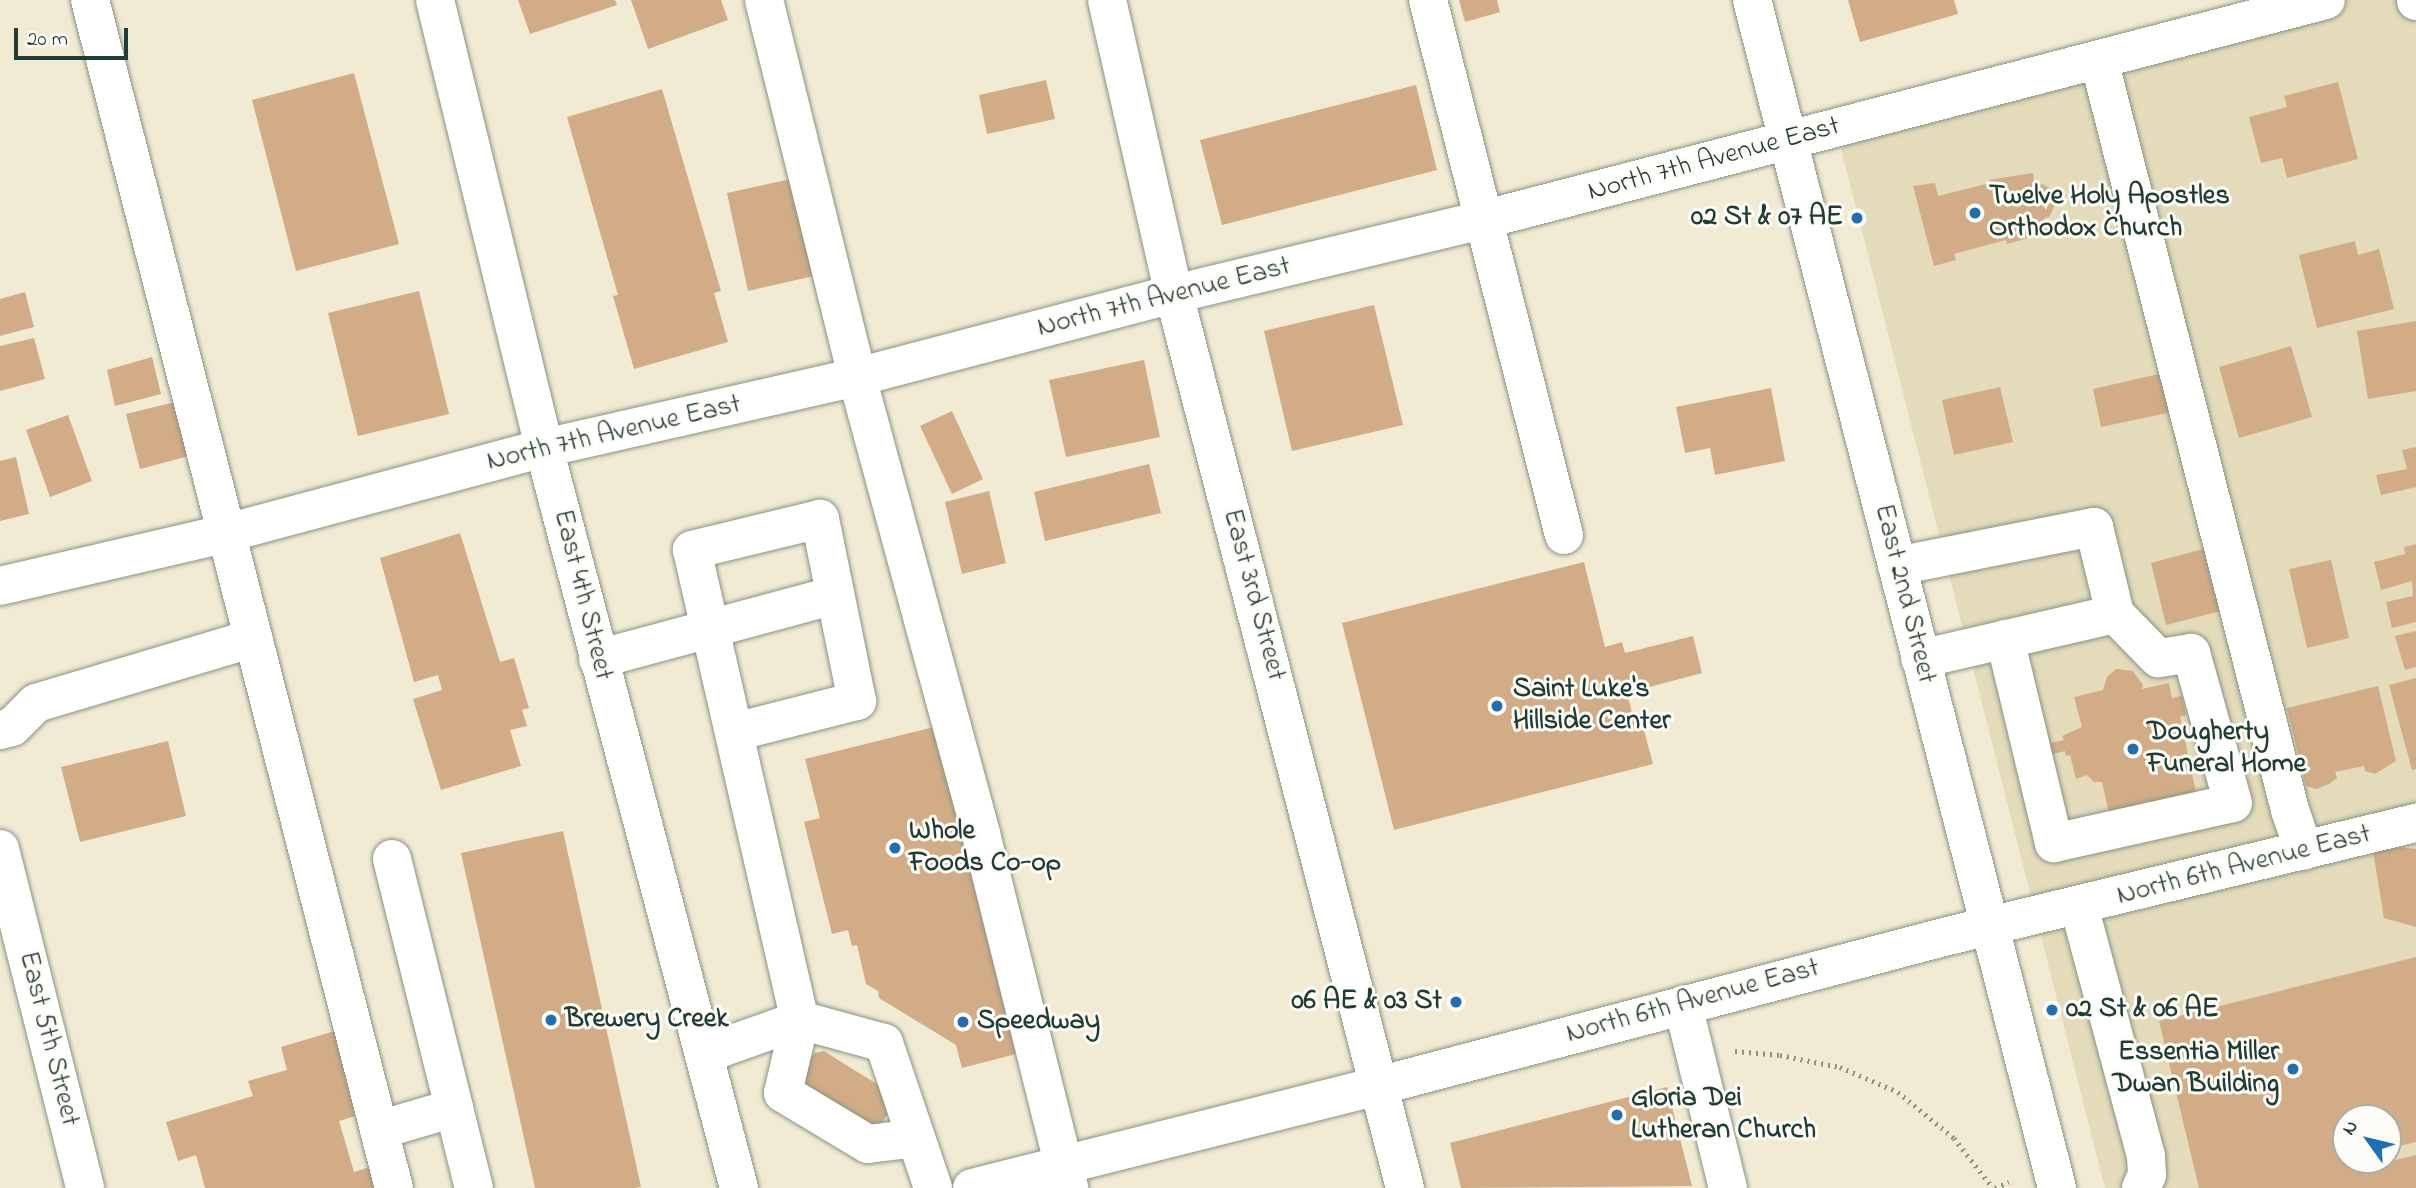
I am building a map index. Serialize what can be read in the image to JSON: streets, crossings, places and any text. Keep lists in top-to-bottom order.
{
  "streets": {
    "street": [
      "North 7th Avenue East",
      "East 2nd Street",
      "East 4th Street",
      "East 3rd Street",
      "North 6th Avenue East",
      "East 5th Street"
    ]
  },
  "crossings": [
    ["North 7th Avenue East", "East 2nd Street"],
    ["North 7th Avenue East", "East 4th Street"],
    ["North 7th Avenue East", "East 3rd Street"],
    ["East 2nd Street", "North 6th Avenue East"],
    ["East 3rd Street", "North 6th Avenue East"]
  ],
  "places": [
    "Twelve Holy Apostles Orthodox Church",
    "02 St & 07 AE",
    "Saint Luke's Hillside Center",
    "Dougherty Funeral Home",
    "Whole Foods Co-op",
    "06 AE & 03 St",
    "02 St & 06 AE",
    "Brewery Creek",
    "Speedway",
    "Essentia Miller Dwan Building",
    "Gloria Dei Lutheran Church"
  ],
  "scale_bar": "20 m",
  "north": "top left"
}
